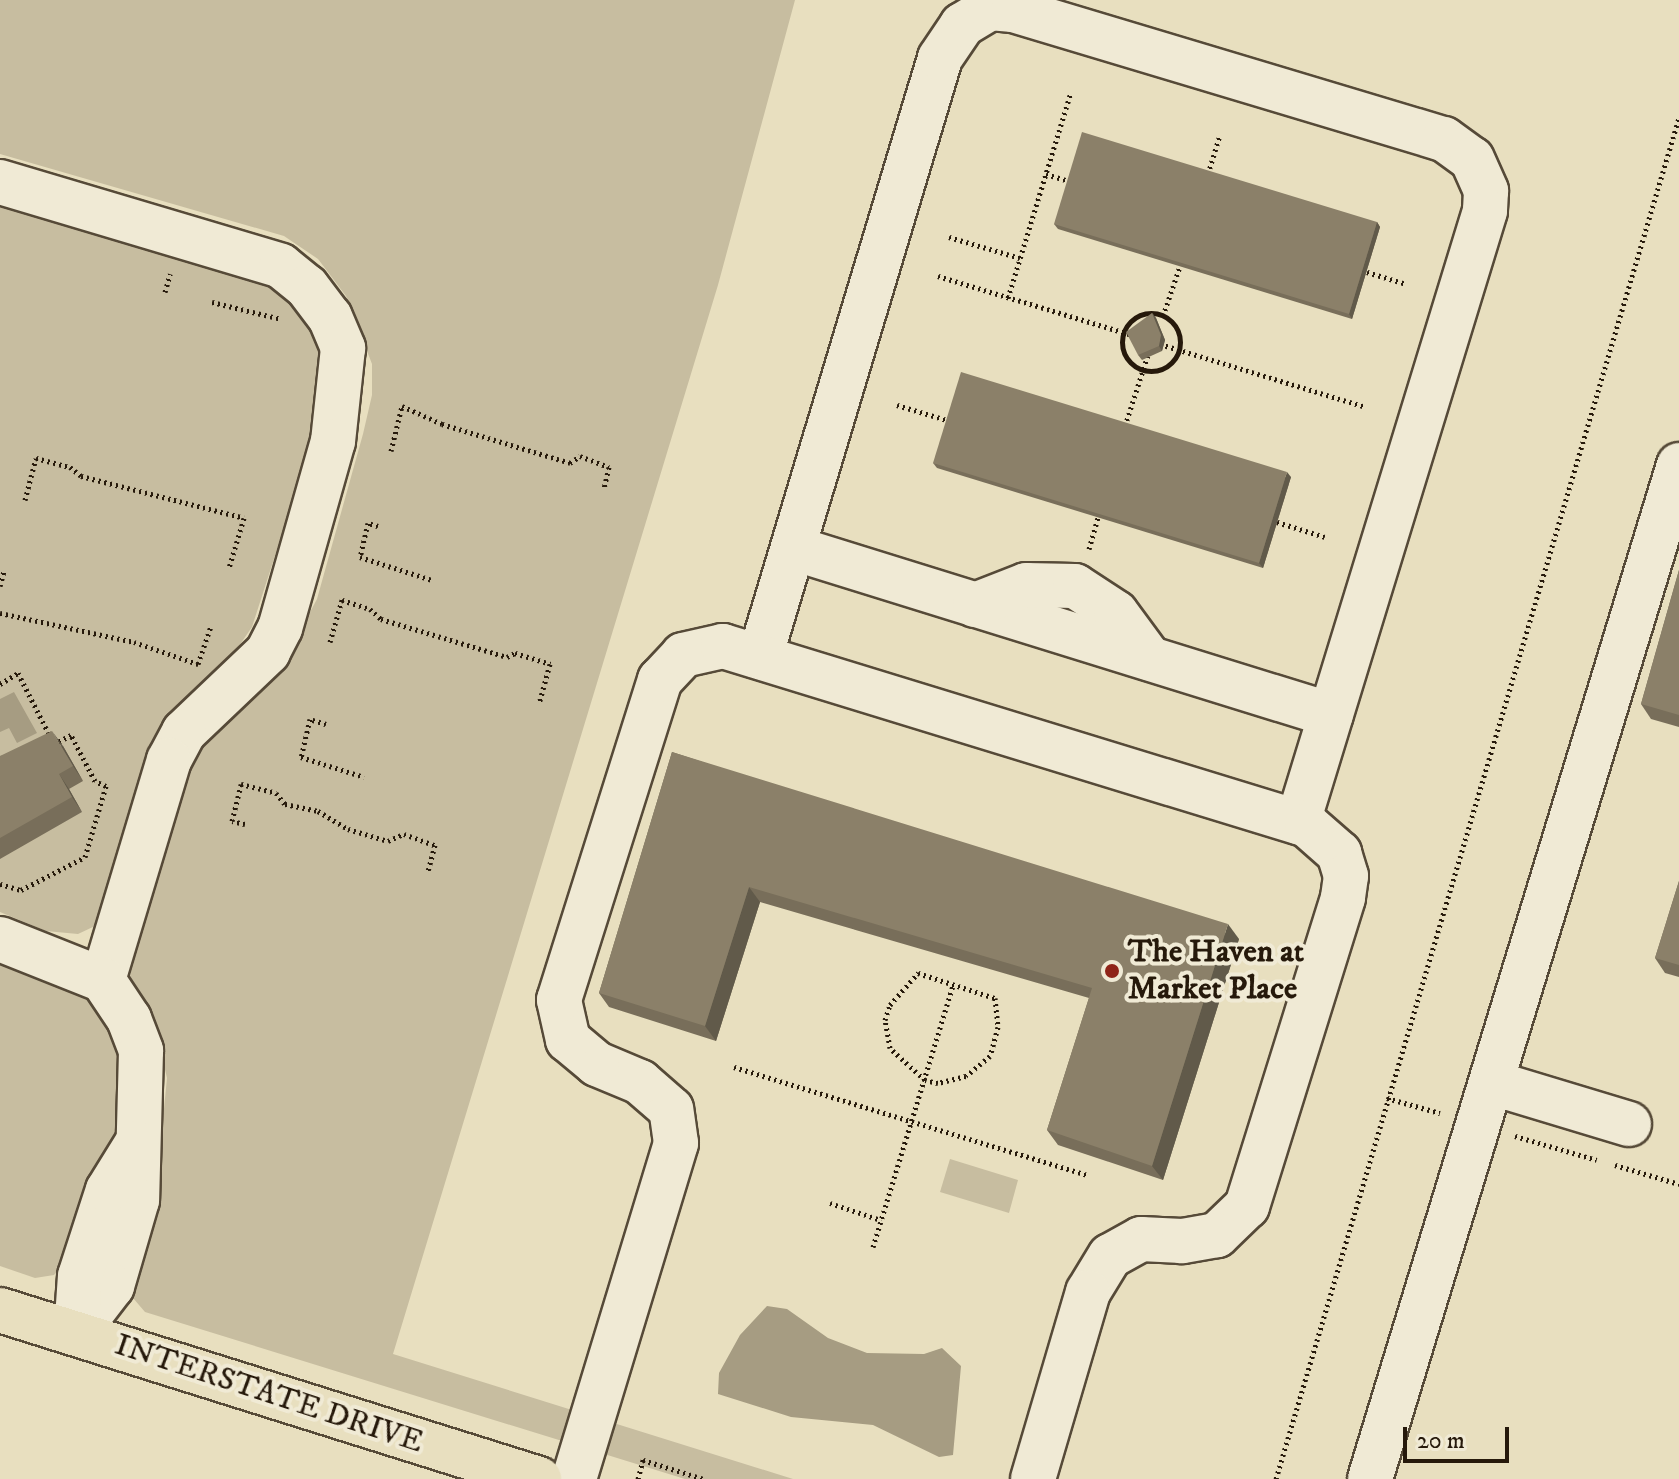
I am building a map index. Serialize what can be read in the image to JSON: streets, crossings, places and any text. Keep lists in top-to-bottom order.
{
  "streets": {
    "main road": ["INTERSTATE DRIVE"]
  },
  "places": ["The Haven at Market Place"],
  "scale_bar": "20 m"
}
